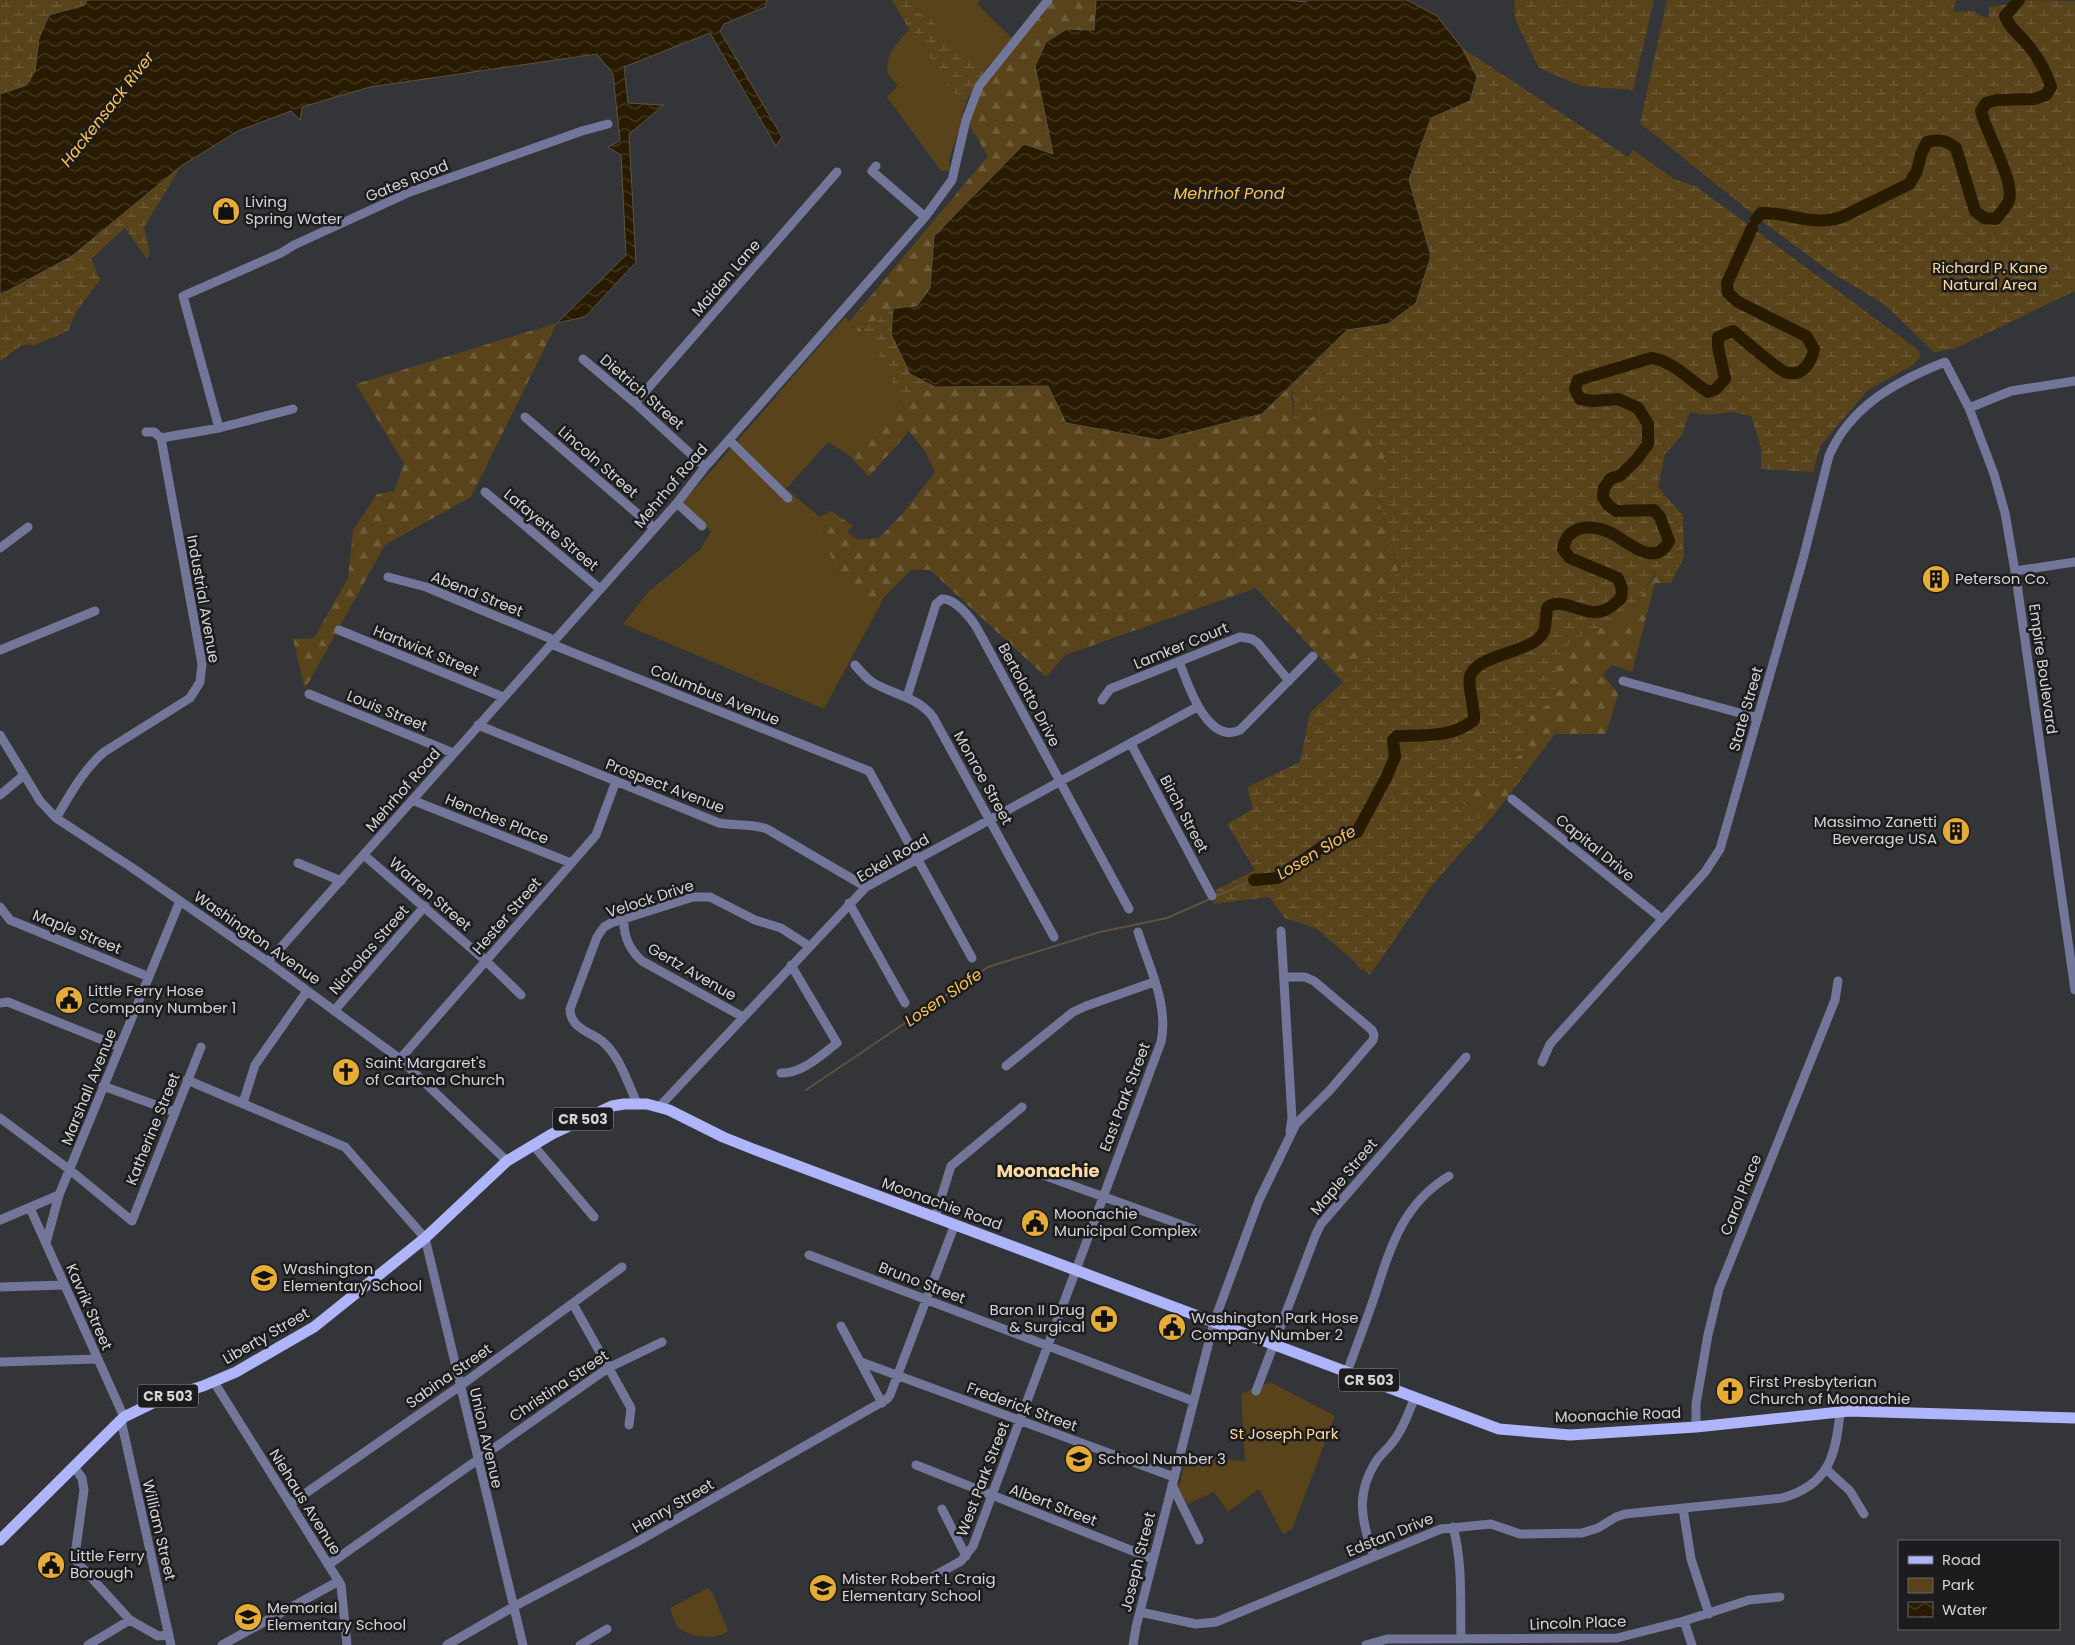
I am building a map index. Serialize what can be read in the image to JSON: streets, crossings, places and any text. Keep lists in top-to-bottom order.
{
  "streets": {
    "main road": ["CR 503", "Moonachie Road", "Liberty Street"],
    "street": [
      "Gates Road",
      "Maiden Lane",
      "Dietrich Street",
      "Lincoln Street",
      "Mehrhof Road",
      "Lafayette Street",
      "Abend Street",
      "Industrial Avenue",
      "Lamker Court",
      "Hartwick Street",
      "Empire Boulevard",
      "Columbus Avenue",
      "Bertolotto Drive",
      "State Street",
      "Louis Street",
      "Monroe Street",
      "Prospect Avenue",
      "Birch Street",
      "Henches Place",
      "Capital Drive",
      "Eckel Road",
      "Warren Street",
      "Velock Drive",
      "Hester Street",
      "Maple Street",
      "Washington Avenue",
      "Nicholas Street",
      "Gertz Avenue",
      "Marshall Avenue",
      "East Park Street",
      "Katherine Street",
      "Carol Place",
      "Bruno Street",
      "Kavrik Street",
      "Sabina Street",
      "Christina Street",
      "Frederick Street",
      "Union Avenue",
      "West Park Street",
      "Niehaus Avenue",
      "Albert Street",
      "Henry Street",
      "William Street",
      "Edstan Drive",
      "Joseph Street",
      "Lincoln Place"
    ]
  },
  "crossings": [
    ["Maiden Lane", "Dietrich Street"],
    ["Dietrich Street", "Mehrhof Road"],
    ["Lincoln Street", "Mehrhof Road"],
    ["Mehrhof Road", "Lafayette Street"],
    ["Mehrhof Road", "Abend Street"],
    ["Mehrhof Road", "Hartwick Street"],
    ["Mehrhof Road", "Columbus Avenue"],
    ["Mehrhof Road", "Louis Street"],
    ["Mehrhof Road", "Prospect Avenue"],
    ["Mehrhof Road", "Henches Place"],
    ["Mehrhof Road", "Warren Street"],
    ["Mehrhof Road", "Washington Avenue"],
    ["Abend Street", "Columbus Avenue"],
    ["Industrial Avenue", "Washington Avenue"],
    ["Lamker Court", "Eckel Road"],
    ["Empire Boulevard", "State Street"],
    ["Columbus Avenue", "Eckel Road"],
    ["Bertolotto Drive", "Monroe Street"],
    ["Bertolotto Drive", "Eckel Road"],
    ["State Street", "Capital Drive"],
    ["Monroe Street", "Eckel Road"],
    ["Prospect Avenue", "Eckel Road"],
    ["Prospect Avenue", "Hester Street"],
    ["Birch Street", "Eckel Road"],
    ["Henches Place", "Hester Street"],
    ["Eckel Road", "Velock Drive"],
    ["Eckel Road", "Gertz Avenue"],
    ["Eckel Road", "Liberty Street"],
    ["Warren Street", "Hester Street"],
    ["Warren Street", "Nicholas Street"],
    ["Velock Drive", "Gertz Avenue"],
    ["Velock Drive", "Liberty Street"],
    ["Hester Street", "Washington Avenue"],
    ["Maple Street", "Marshall Avenue"],
    ["Maple Street", "Moonachie Road"],
    ["Washington Avenue", "Nicholas Street"],
    ["Washington Avenue", "Marshall Avenue"],
    ["Washington Avenue", "Liberty Street"],
    ["Marshall Avenue", "Katherine Street"],
    ["Marshall Avenue", "Kavrik Street"],
    ["East Park Street", "Moonachie Road"],
    ["East Park Street", "West Park Street"],
    ["Carol Place", "Moonachie Road"],
    ["Moonachie Road", "Liberty Street"],
    ["Moonachie Road", "West Park Street"],
    ["Moonachie Road", "Henry Street"],
    ["Moonachie Road", "Edstan Drive"],
    ["Moonachie Road", "Joseph Street"],
    ["Bruno Street", "West Park Street"],
    ["Bruno Street", "Henry Street"],
    ["Bruno Street", "Joseph Street"],
    ["Kavrik Street", "Liberty Street"],
    ["Kavrik Street", "William Street"],
    ["Liberty Street", "Union Avenue"],
    ["Liberty Street", "Niehaus Avenue"],
    ["Liberty Street", "William Street"],
    ["Sabina Street", "Union Avenue"],
    ["Sabina Street", "Niehaus Avenue"],
    ["Christina Street", "Union Avenue"],
    ["Christina Street", "Niehaus Avenue"],
    ["Frederick Street", "West Park Street"],
    ["Frederick Street", "Henry Street"],
    ["Frederick Street", "Joseph Street"],
    ["Union Avenue", "Henry Street"],
    ["West Park Street", "Albert Street"],
    ["Albert Street", "Joseph Street"],
    ["Edstan Drive", "Joseph Street"]
  ],
  "districts": ["Moonachie"],
  "water": ["Hackensack River", "Mehrhof Pond", "Losen Slofe"],
  "parks": ["Richard P. Kane Natural Area", "St Joseph Park"],
  "places": {
    "shop": ["Living Spring Water"],
    "building": ["Peterson Co.", "Massimo Zanetti Beverage USA"],
    "public building": [
      "Little Ferry Hose Company Number 1",
      "Moonachie Municipal Complex",
      "Washington Park Hose Company Number 2",
      "Little Ferry Borough"
    ],
    "church": ["Saint Margaret's of Cartona Church", "First Presbyterian Church of Moonachie"],
    "school or university": [
      "Washington Elementary School",
      "School Number 3",
      "Mister Robert L Craig Elementary School",
      "Memorial Elementary School"
    ],
    "pharmacy": ["Baron II Drug & Surgical"]
  },
  "legend": ["Road", "Park", "Water"]
}
